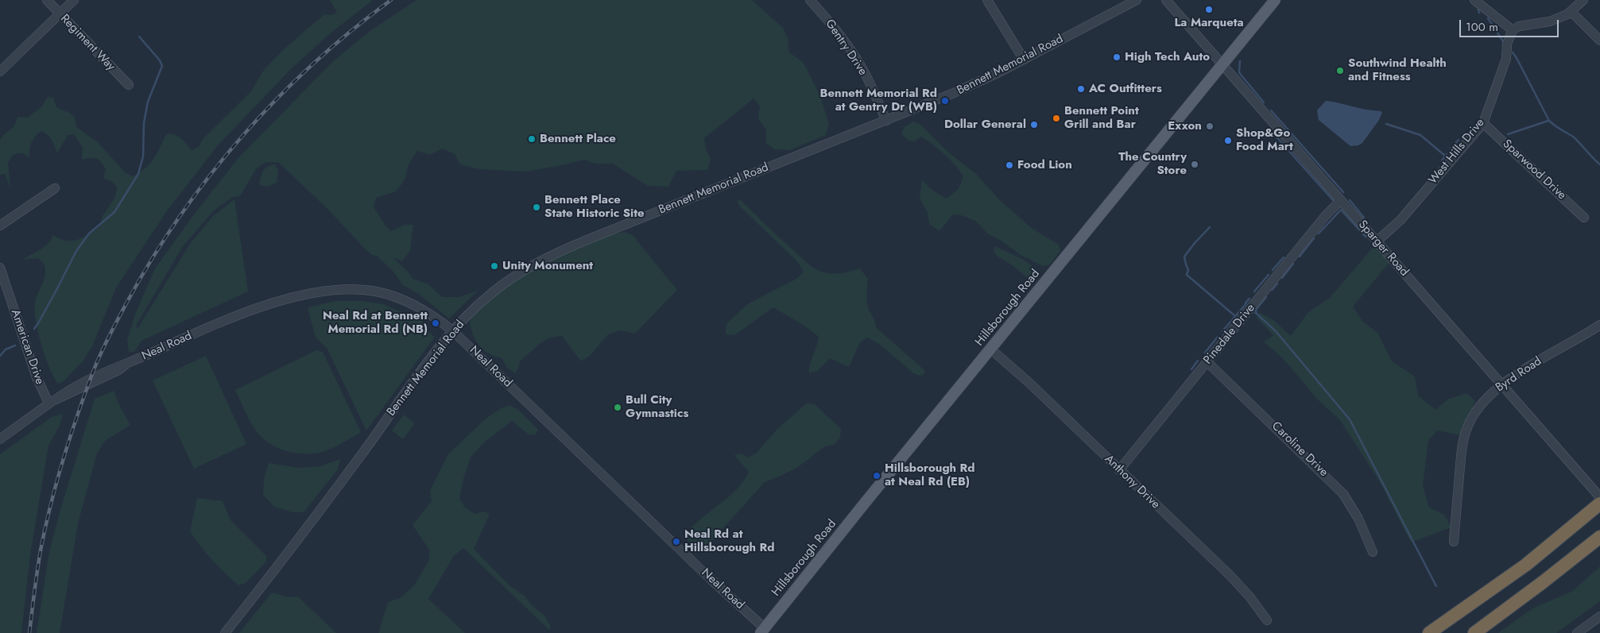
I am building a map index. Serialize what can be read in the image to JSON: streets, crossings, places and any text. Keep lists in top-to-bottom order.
{
  "streets": {
    "main road": ["Hillsborough Road"],
    "street": [
      "Regiment Way",
      "Gentry Drive",
      "Bennett Memorial Road",
      "West Hills Drive",
      "Sparwood Drive",
      "Sparger Road",
      "Pinedale Drive",
      "Neal Road",
      "American Drive",
      "Byrd Road",
      "Caroline Drive",
      "Anthony Drive"
    ]
  },
  "crossings": [
    ["Gentry Drive", "Bennett Memorial Road"],
    ["Bennett Memorial Road", "Neal Road"],
    ["West Hills Drive", "Sparwood Drive"],
    ["West Hills Drive", "Sparger Road"],
    ["Sparger Road", "Hillsborough Road"],
    ["Sparger Road", "Pinedale Drive"],
    ["Sparger Road", "Byrd Road"],
    ["Hillsborough Road", "Neal Road"],
    ["Hillsborough Road", "Anthony Drive"],
    ["Pinedale Drive", "Caroline Drive"],
    ["Pinedale Drive", "Anthony Drive"],
    ["Neal Road", "American Drive"]
  ],
  "places": [
    "La Marqueta",
    "High Tech Auto",
    "Southwind Health and Fitness",
    "AC Outfitters",
    "Bennett Memorial Rd at Gentry Dr (WB)",
    "Bennett Point Grill and Bar",
    "Dollar General",
    "Exxon",
    "Bennett Place",
    "Shop&Go Food Mart",
    "The Country Store",
    "Food Lion",
    "Bennett Place State Historic Site",
    "Unity Monument",
    "Neal Rd at Bennett Memorial Rd (NB)",
    "Bull City Gymnastics",
    "Hillsborough Rd at Neal Rd (EB)",
    "Neal Rd at Hillsborough Rd"
  ],
  "scale_bar": "100 m"
}
